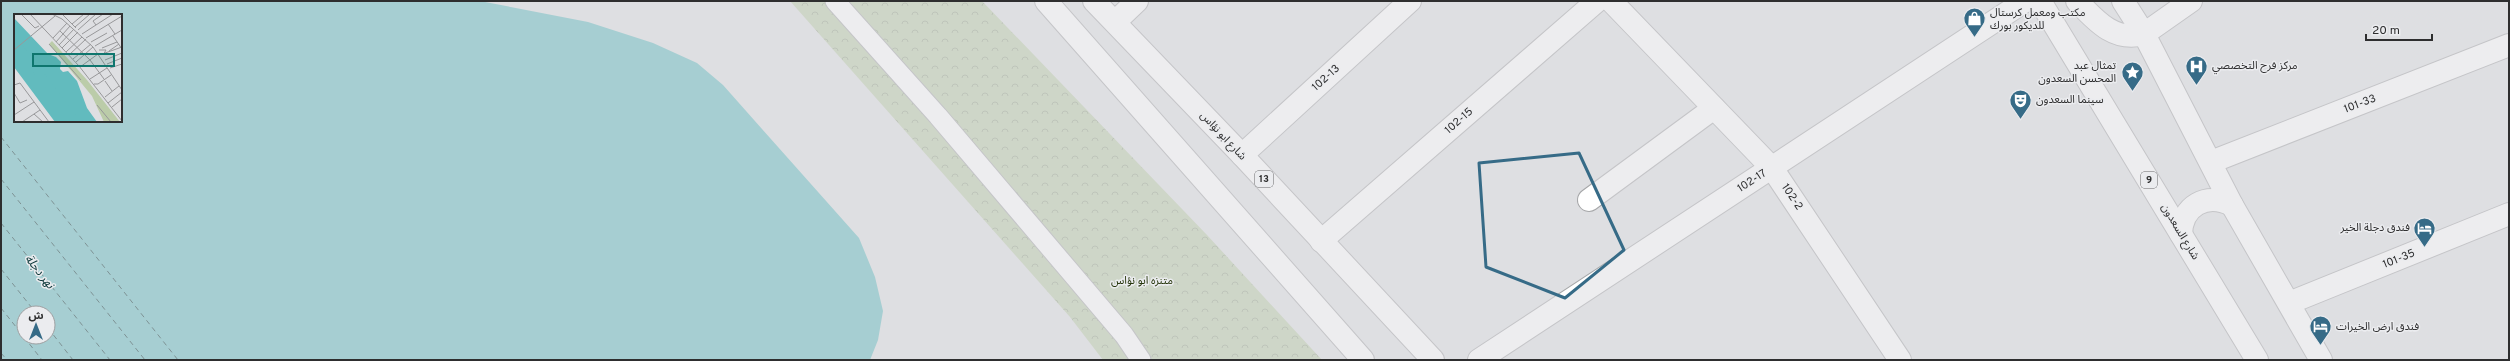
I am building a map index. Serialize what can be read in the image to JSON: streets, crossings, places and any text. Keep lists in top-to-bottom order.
{
  "streets": {
    "street": [
      "102-13",
      "101-33",
      "102-15",
      "شارع ابو نؤاس",
      "13",
      "9",
      "102-17",
      "102-2",
      "شارع السعدون",
      "101-35"
    ]
  },
  "crossings": [
    ["102-13", "شارع ابو نؤاس"],
    ["102-15", "شارع ابو نؤاس"],
    ["102-17", "102-2"]
  ],
  "water": ["نهر دجلة"],
  "parks": ["متنزه ابو نؤاس"],
  "places": {
    "shop": ["مكتب ومعمل كرستال للديكور بورك"],
    "hospital": ["مركز فرح التخصصي"],
    "place": ["تمثال عبد المحسن السعدون"],
    "theatre": ["سينما السعدون"],
    "hotel": ["فندق دجلة الخير", "فندق ارض الخيرات"]
  },
  "scale_bar": "20 m",
  "north": "top"
}
